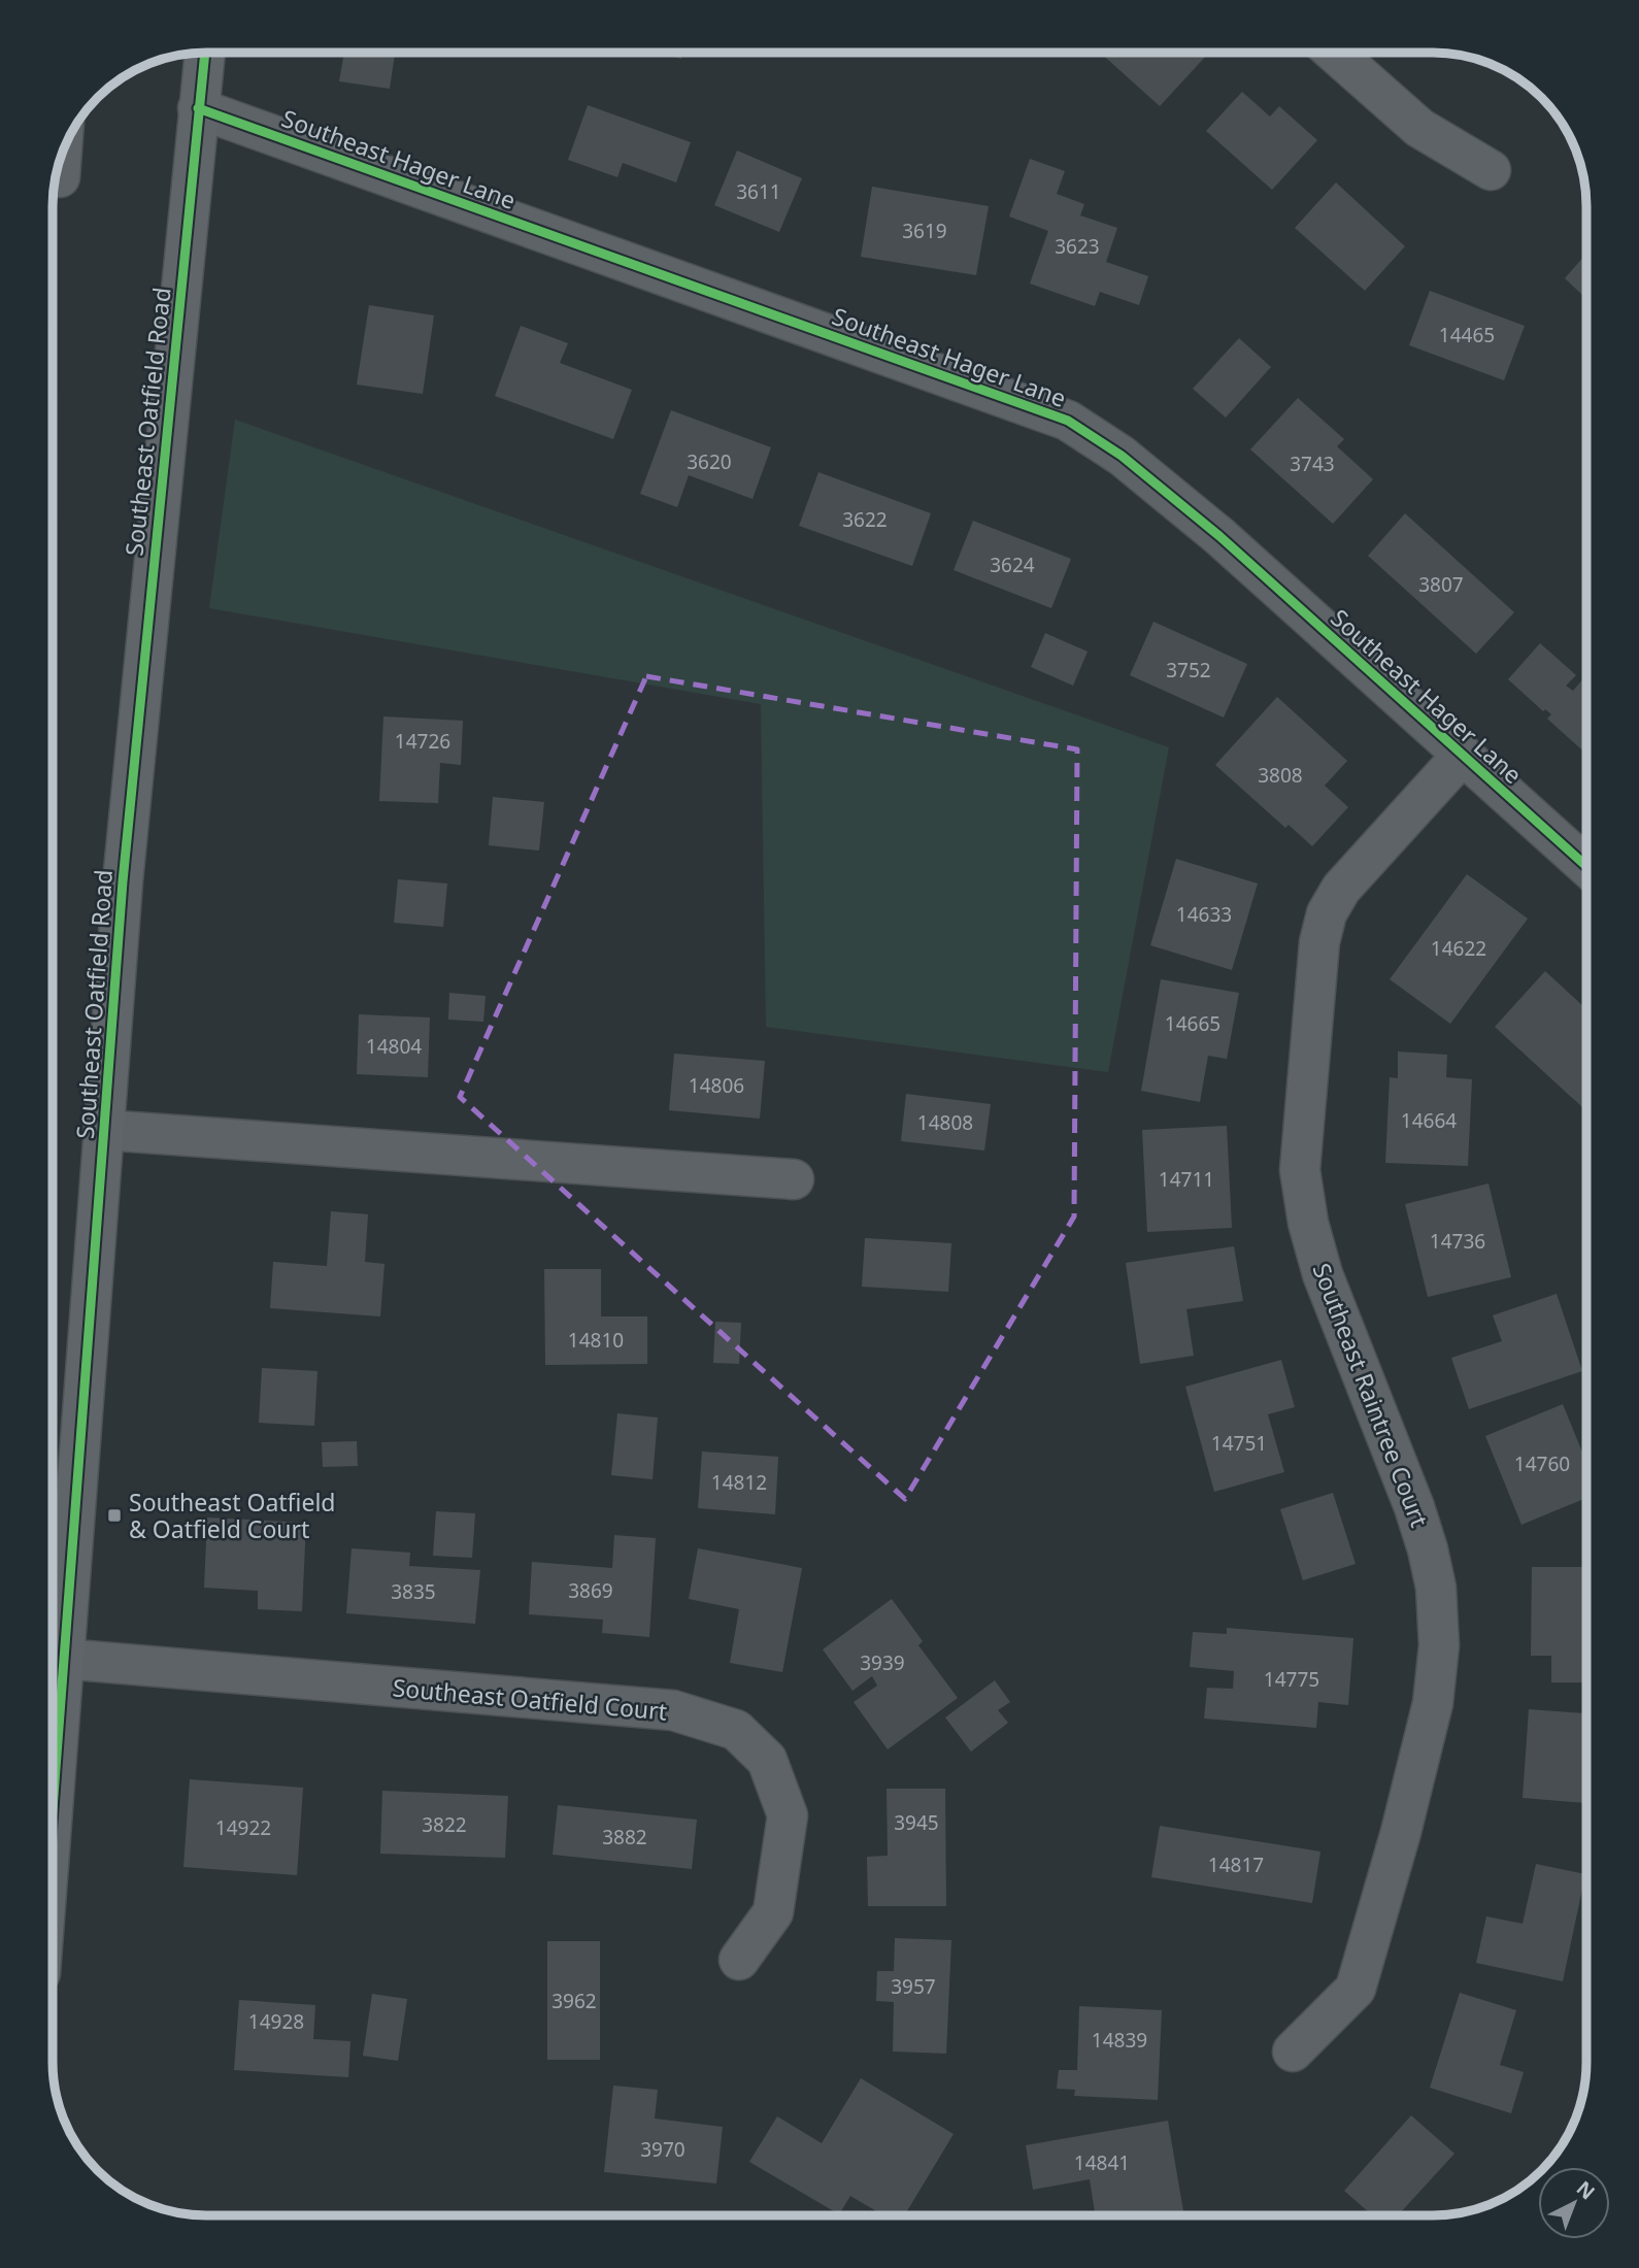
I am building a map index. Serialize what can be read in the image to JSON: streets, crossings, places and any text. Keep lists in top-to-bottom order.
{
  "streets": {
    "main road": ["Southeast Oatfield Road"],
    "street": ["Southeast Hager Lane", "Southeast Raintree Court", "Southeast Oatfield Court"]
  },
  "crossings": [
    ["Southeast Hager Lane", "Southeast Oatfield Road"],
    ["Southeast Hager Lane", "Southeast Raintree Court"],
    ["Southeast Oatfield Road", "Southeast Oatfield Court"]
  ],
  "places": {
    "transit": ["Southeast Oatfield & Oatfield Court"]
  },
  "house_numbers": [
    "3611",
    "3619",
    "3623",
    "14465",
    "3620",
    "3743",
    "3622",
    "3624",
    "3807",
    "3752",
    "14726",
    "3808",
    "14633",
    "14622",
    "14665",
    "14804",
    "14806",
    "14664",
    "14808",
    "14711",
    "14736",
    "14810",
    "14751",
    "14760",
    "14812",
    "3869",
    "3835",
    "3939",
    "14775",
    "3945",
    "3822",
    "14922",
    "3882",
    "14817",
    "3957",
    "3962",
    "14928",
    "14839",
    "3970",
    "14841"
  ],
  "north": "top right"
}
